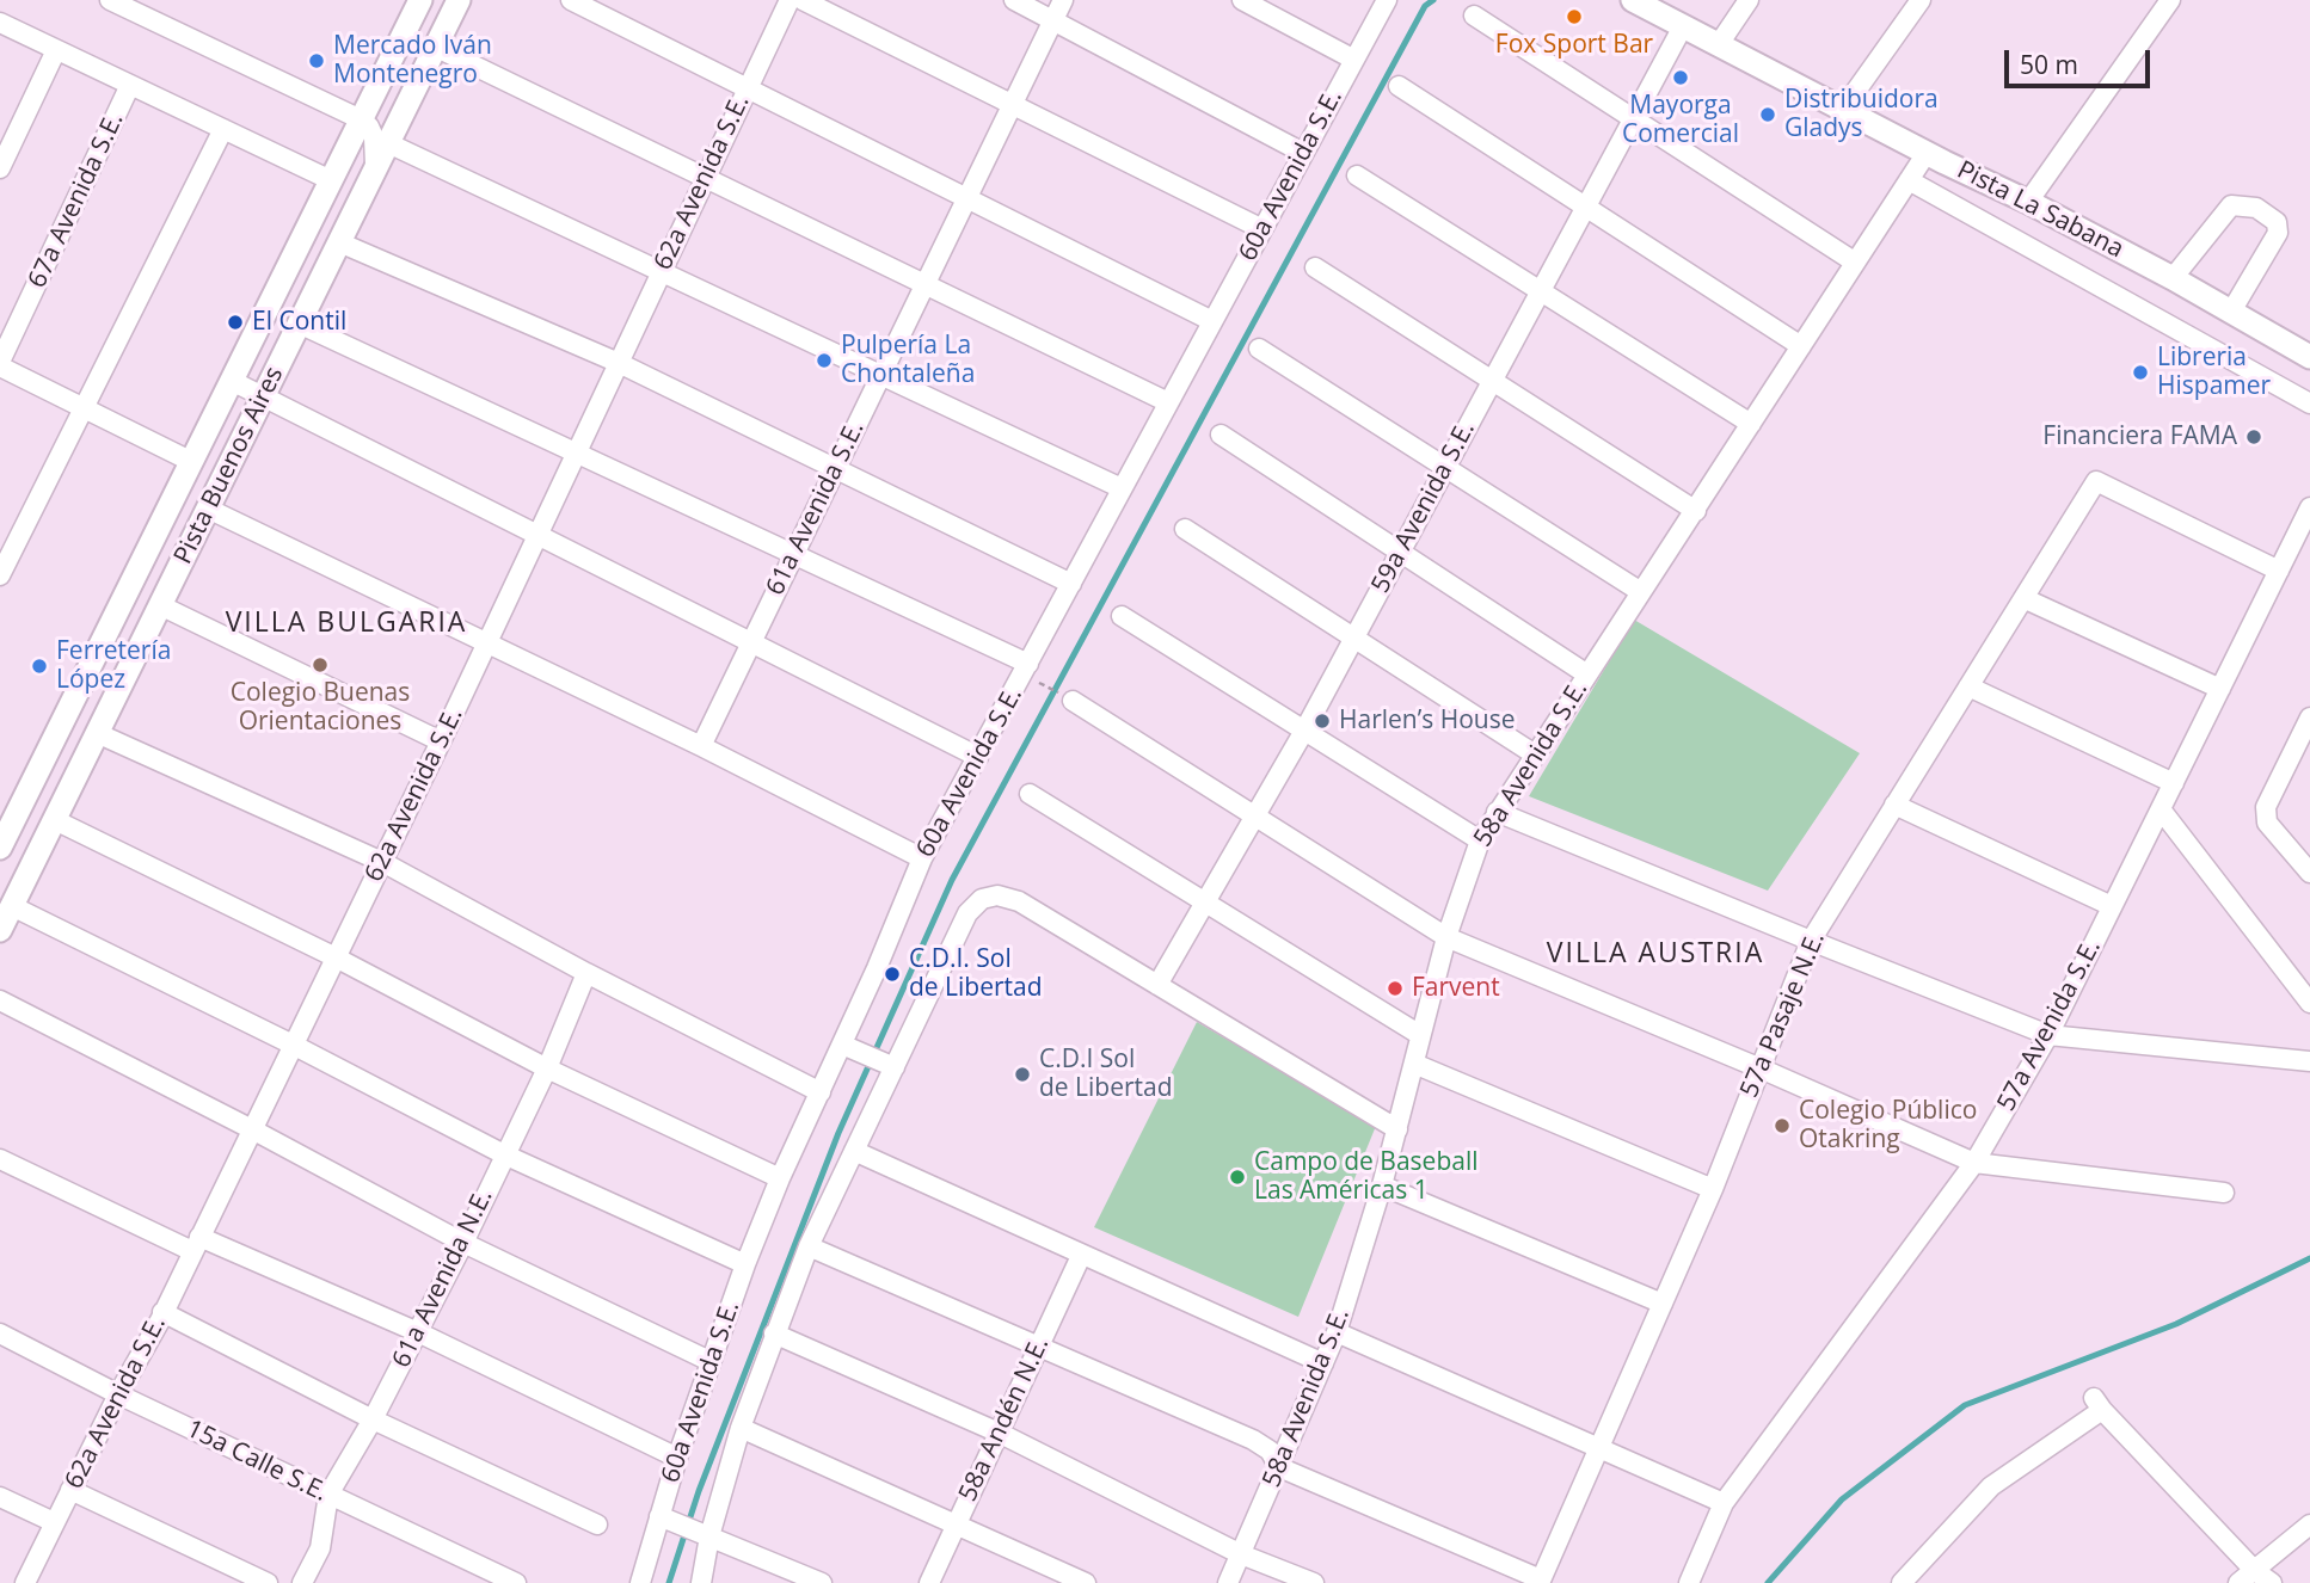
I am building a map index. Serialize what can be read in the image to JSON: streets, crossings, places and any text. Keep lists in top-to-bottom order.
{
  "streets": {
    "main road": ["Pista La Sabana", "Pista Buenos Aires"],
    "street": [
      "60a Avenida S.E.",
      "62a Avenida S.E.",
      "67a Avenida S.E.",
      "59a Avenida S.E.",
      "61a Avenida S.E.",
      "58a Avenida S.E.",
      "57a Pasaje N.E.",
      "57a Avenida S.E.",
      "61a Avenida N.E.",
      "58a Andén N.E.",
      "15a Calle S.E."
    ]
  },
  "crossings": [
    ["62a Avenida S.E.", "15a Calle S.E."],
    ["Pista La Sabana", "59a Avenida S.E."],
    ["Pista La Sabana", "58a Avenida S.E."],
    ["57a Pasaje N.E.", "57a Avenida S.E."],
    ["61a Avenida N.E.", "15a Calle S.E."]
  ],
  "districts": ["VILLA BULGARIA", "VILLA AUSTRIA"],
  "places": [
    "Fox Sport Bar",
    "Mercado Iván Montenegro",
    "Mayorga Comercial",
    "Distribuidora Gladys",
    "El Contil",
    "Pulpería La Chontaleña",
    "Libreria Hispamer",
    "Financiera FAMA",
    "Colegio Buenas Orientaciones",
    "Ferretería López",
    "Harlen’s House",
    "C.D.I. Sol de Libertad",
    "Farvent",
    "C.D.I Sol de Libertad",
    "Colegio Público Otakring",
    "Campo de Baseball Las Américas 1"
  ],
  "scale_bar": "50 m"
}
